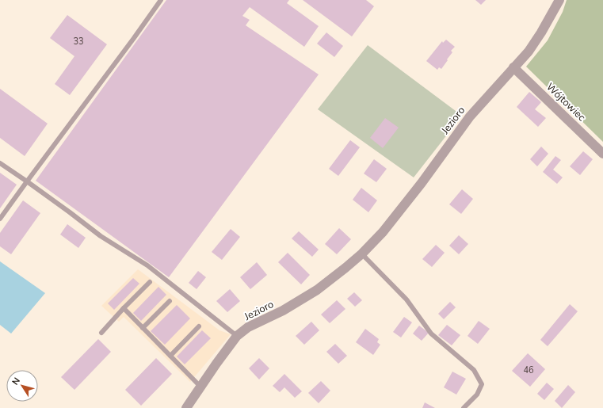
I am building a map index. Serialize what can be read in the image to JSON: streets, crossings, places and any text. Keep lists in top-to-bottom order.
{
  "streets": {
    "street": ["Wójtowiec", "Jezioro"]
  },
  "crossings": [
    ["Wójtowiec", "Jezioro"]
  ],
  "house_numbers": ["33", "46"],
  "north": "top left"
}
